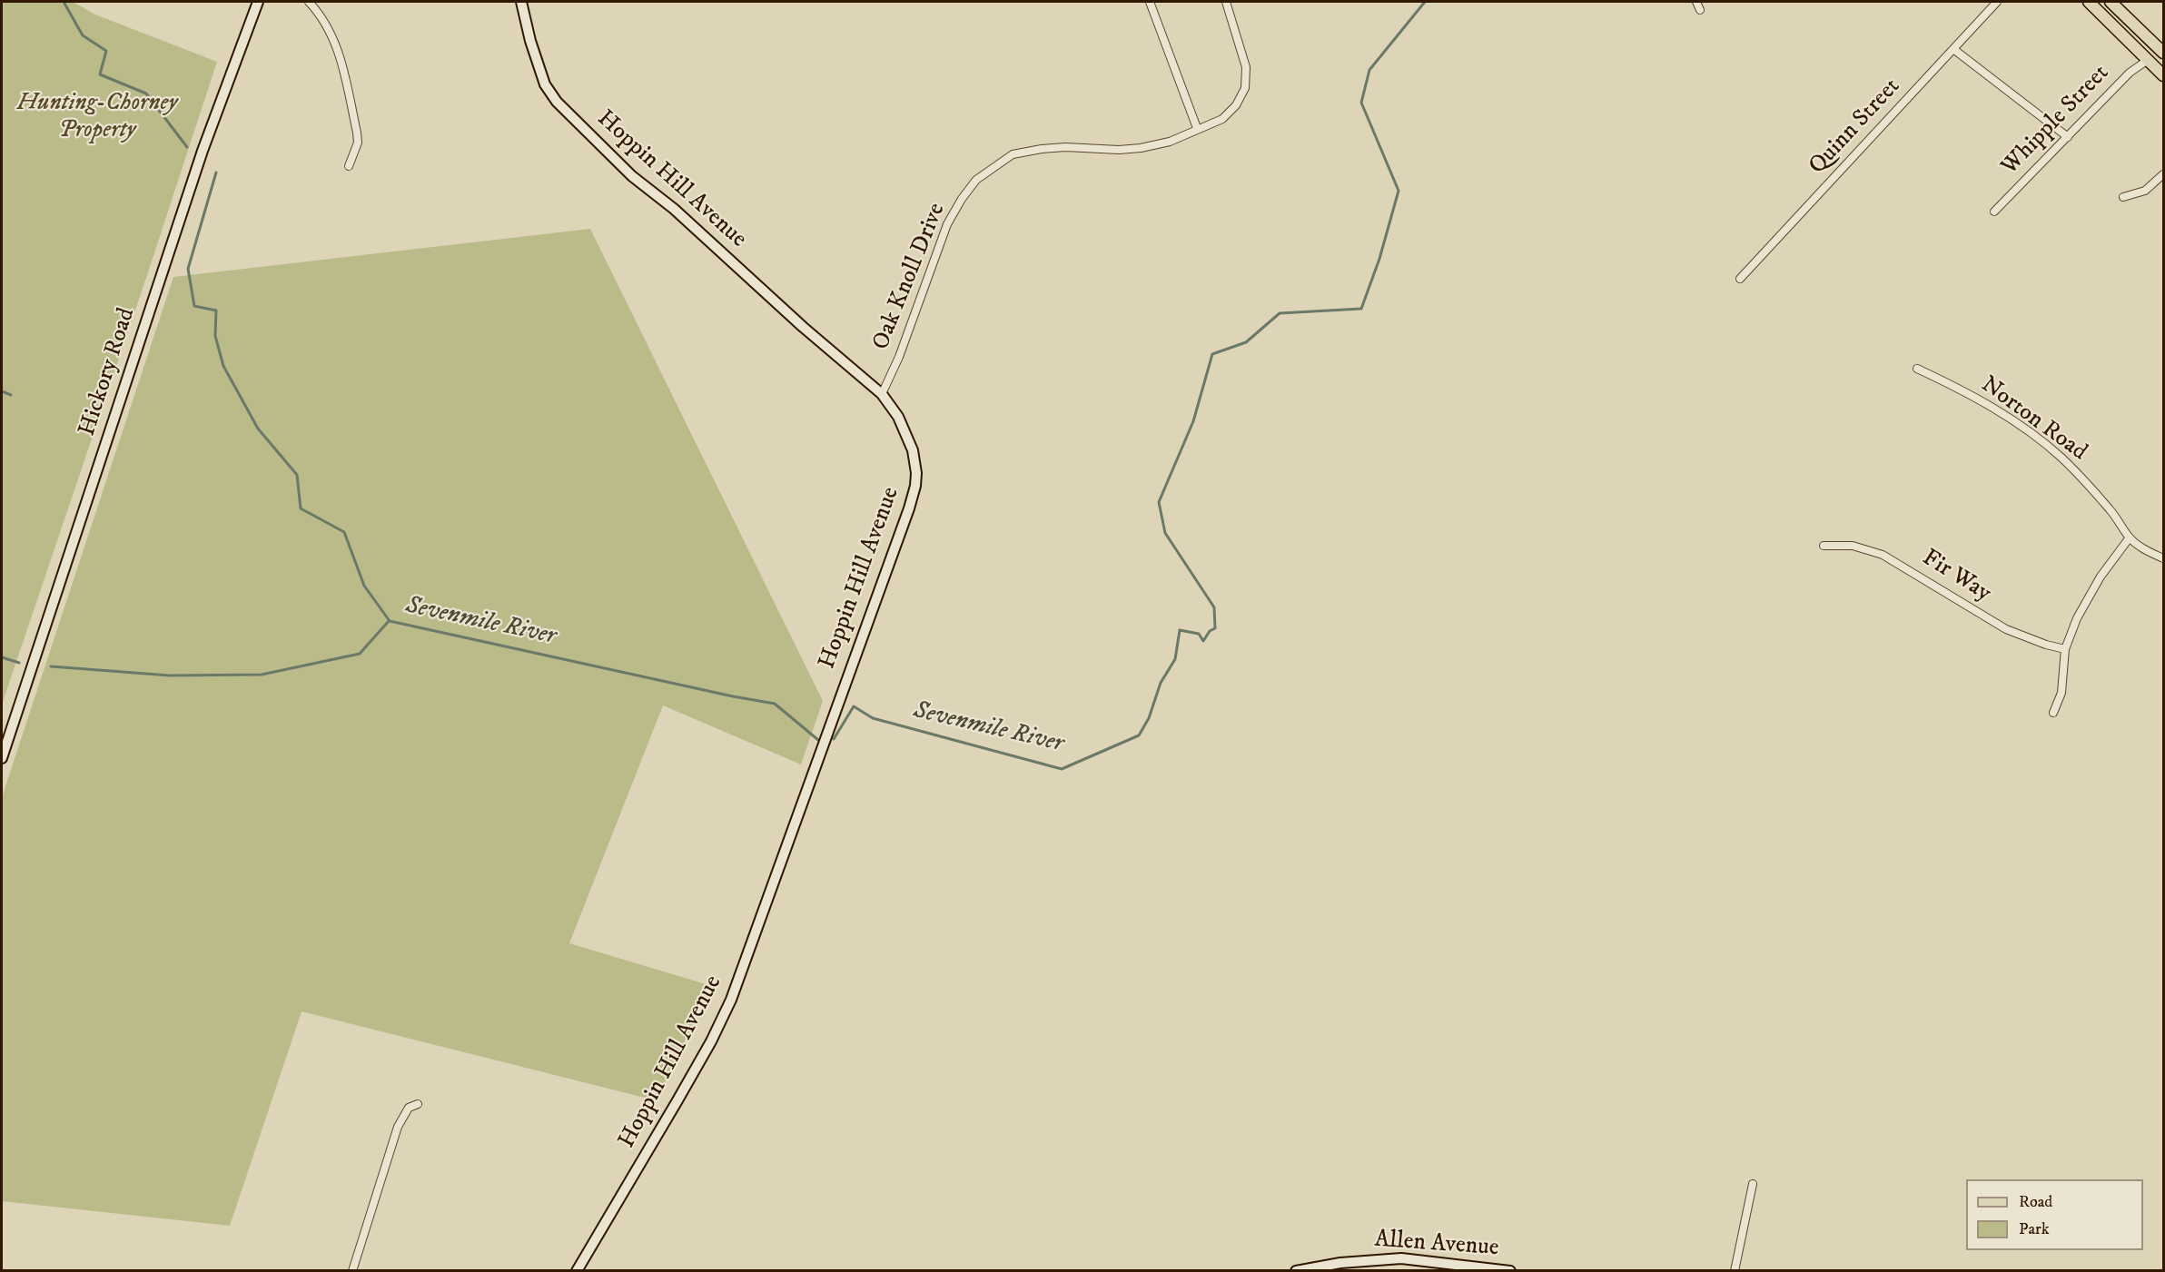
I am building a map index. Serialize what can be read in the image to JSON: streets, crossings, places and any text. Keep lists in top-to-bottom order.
{
  "streets": {
    "street": [
      "Whipple Street",
      "Quinn Street",
      "Hoppin Hill Avenue",
      "Oak Knoll Drive",
      "Hickory Road",
      "Norton Road",
      "Fir Way",
      "Allen Avenue"
    ]
  },
  "crossings": [
    ["Hoppin Hill Avenue", "Oak Knoll Drive"]
  ],
  "water": ["Sevenmile River"],
  "parks": ["Hunting-Chorney Property"],
  "legend": ["Road", "Park"]
}
